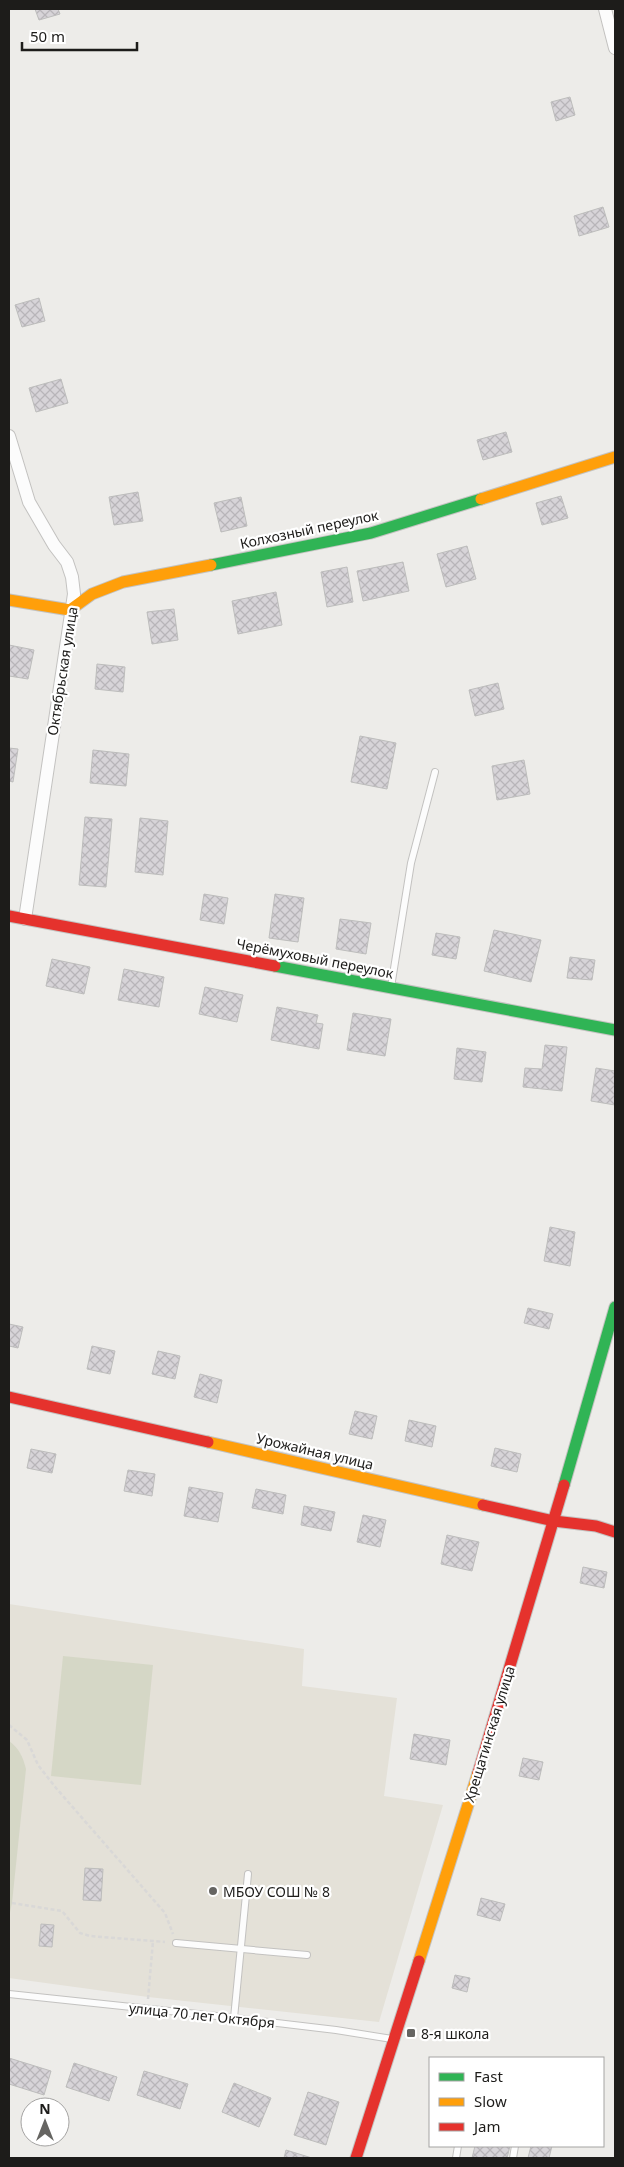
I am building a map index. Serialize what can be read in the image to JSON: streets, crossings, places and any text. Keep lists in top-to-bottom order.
{
  "streets": {
    "street": [
      "Колхозный переулок",
      "Октябрьская улица",
      "Черёмуховый переулок",
      "Урожайная улица",
      "Хрещатинская улица"
    ],
    "lane": ["улица 70 лет Октября"]
  },
  "crossings": [
    ["Колхозный переулок", "Октябрьская улица"],
    ["Октябрьская улица", "Черёмуховый переулок"],
    ["Урожайная улица", "Хрещатинская улица"],
    ["Хрещатинская улица", "улица 70 лет Октября"]
  ],
  "places": {
    "other": ["МБОУ СОШ № 8"],
    "transit": ["8-я школа"]
  },
  "legend": ["Fast", "Slow", "Jam"],
  "scale_bar": "50 m",
  "north": "top"
}
